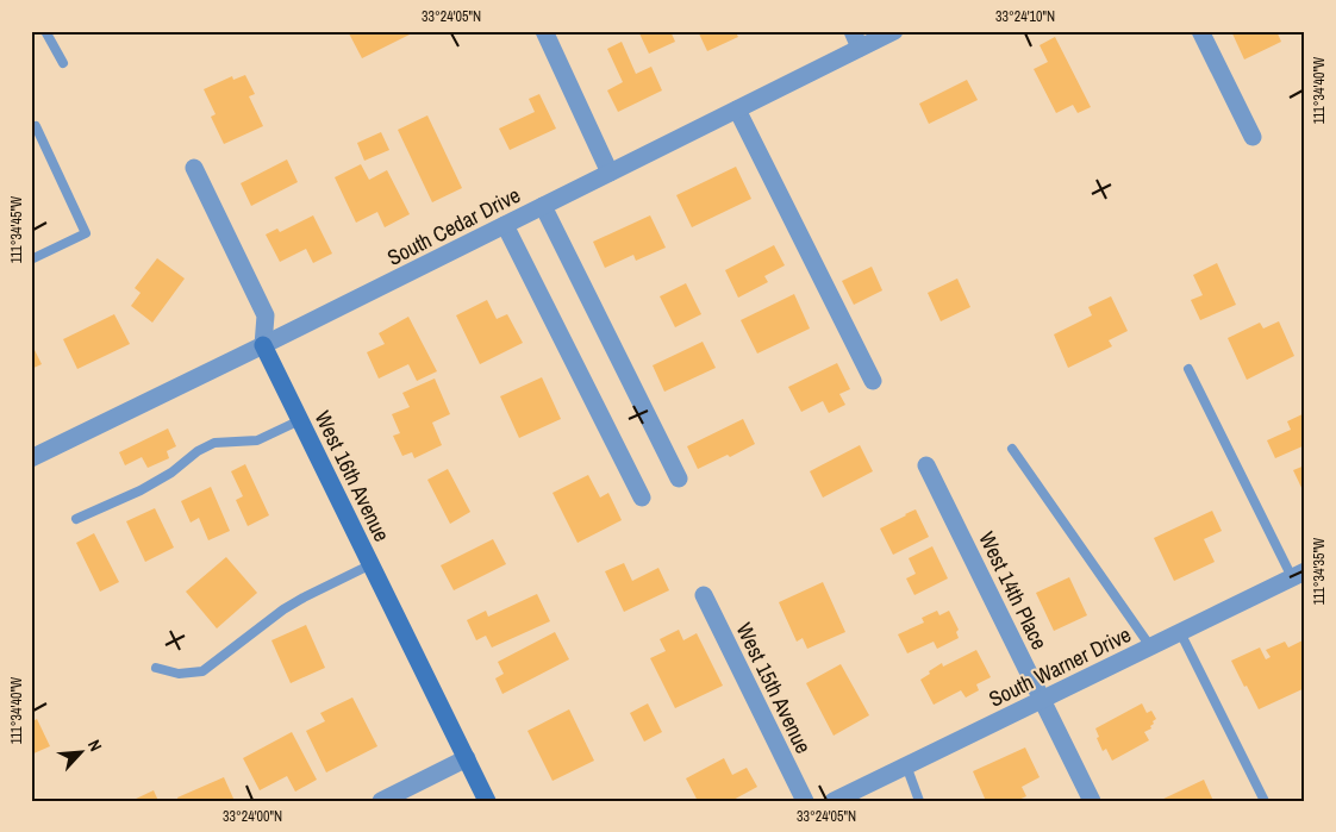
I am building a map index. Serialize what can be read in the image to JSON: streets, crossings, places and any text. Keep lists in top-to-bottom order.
{
  "streets": {
    "street": [
      "South Cedar Drive",
      "West 16th Avenue",
      "West 14th Place",
      "South Warner Drive",
      "West 15th Avenue"
    ]
  },
  "crossings": [
    ["South Cedar Drive", "West 16th Avenue"],
    ["West 14th Place", "South Warner Drive"]
  ],
  "north": "top right",
  "coordinates": [
    "33°24'05\"N",
    "33°24'10\"N",
    "111°34'40\"W",
    "111°34'45\"W",
    "111°34'35\"W",
    "33°24'00\"N"
  ]
}
